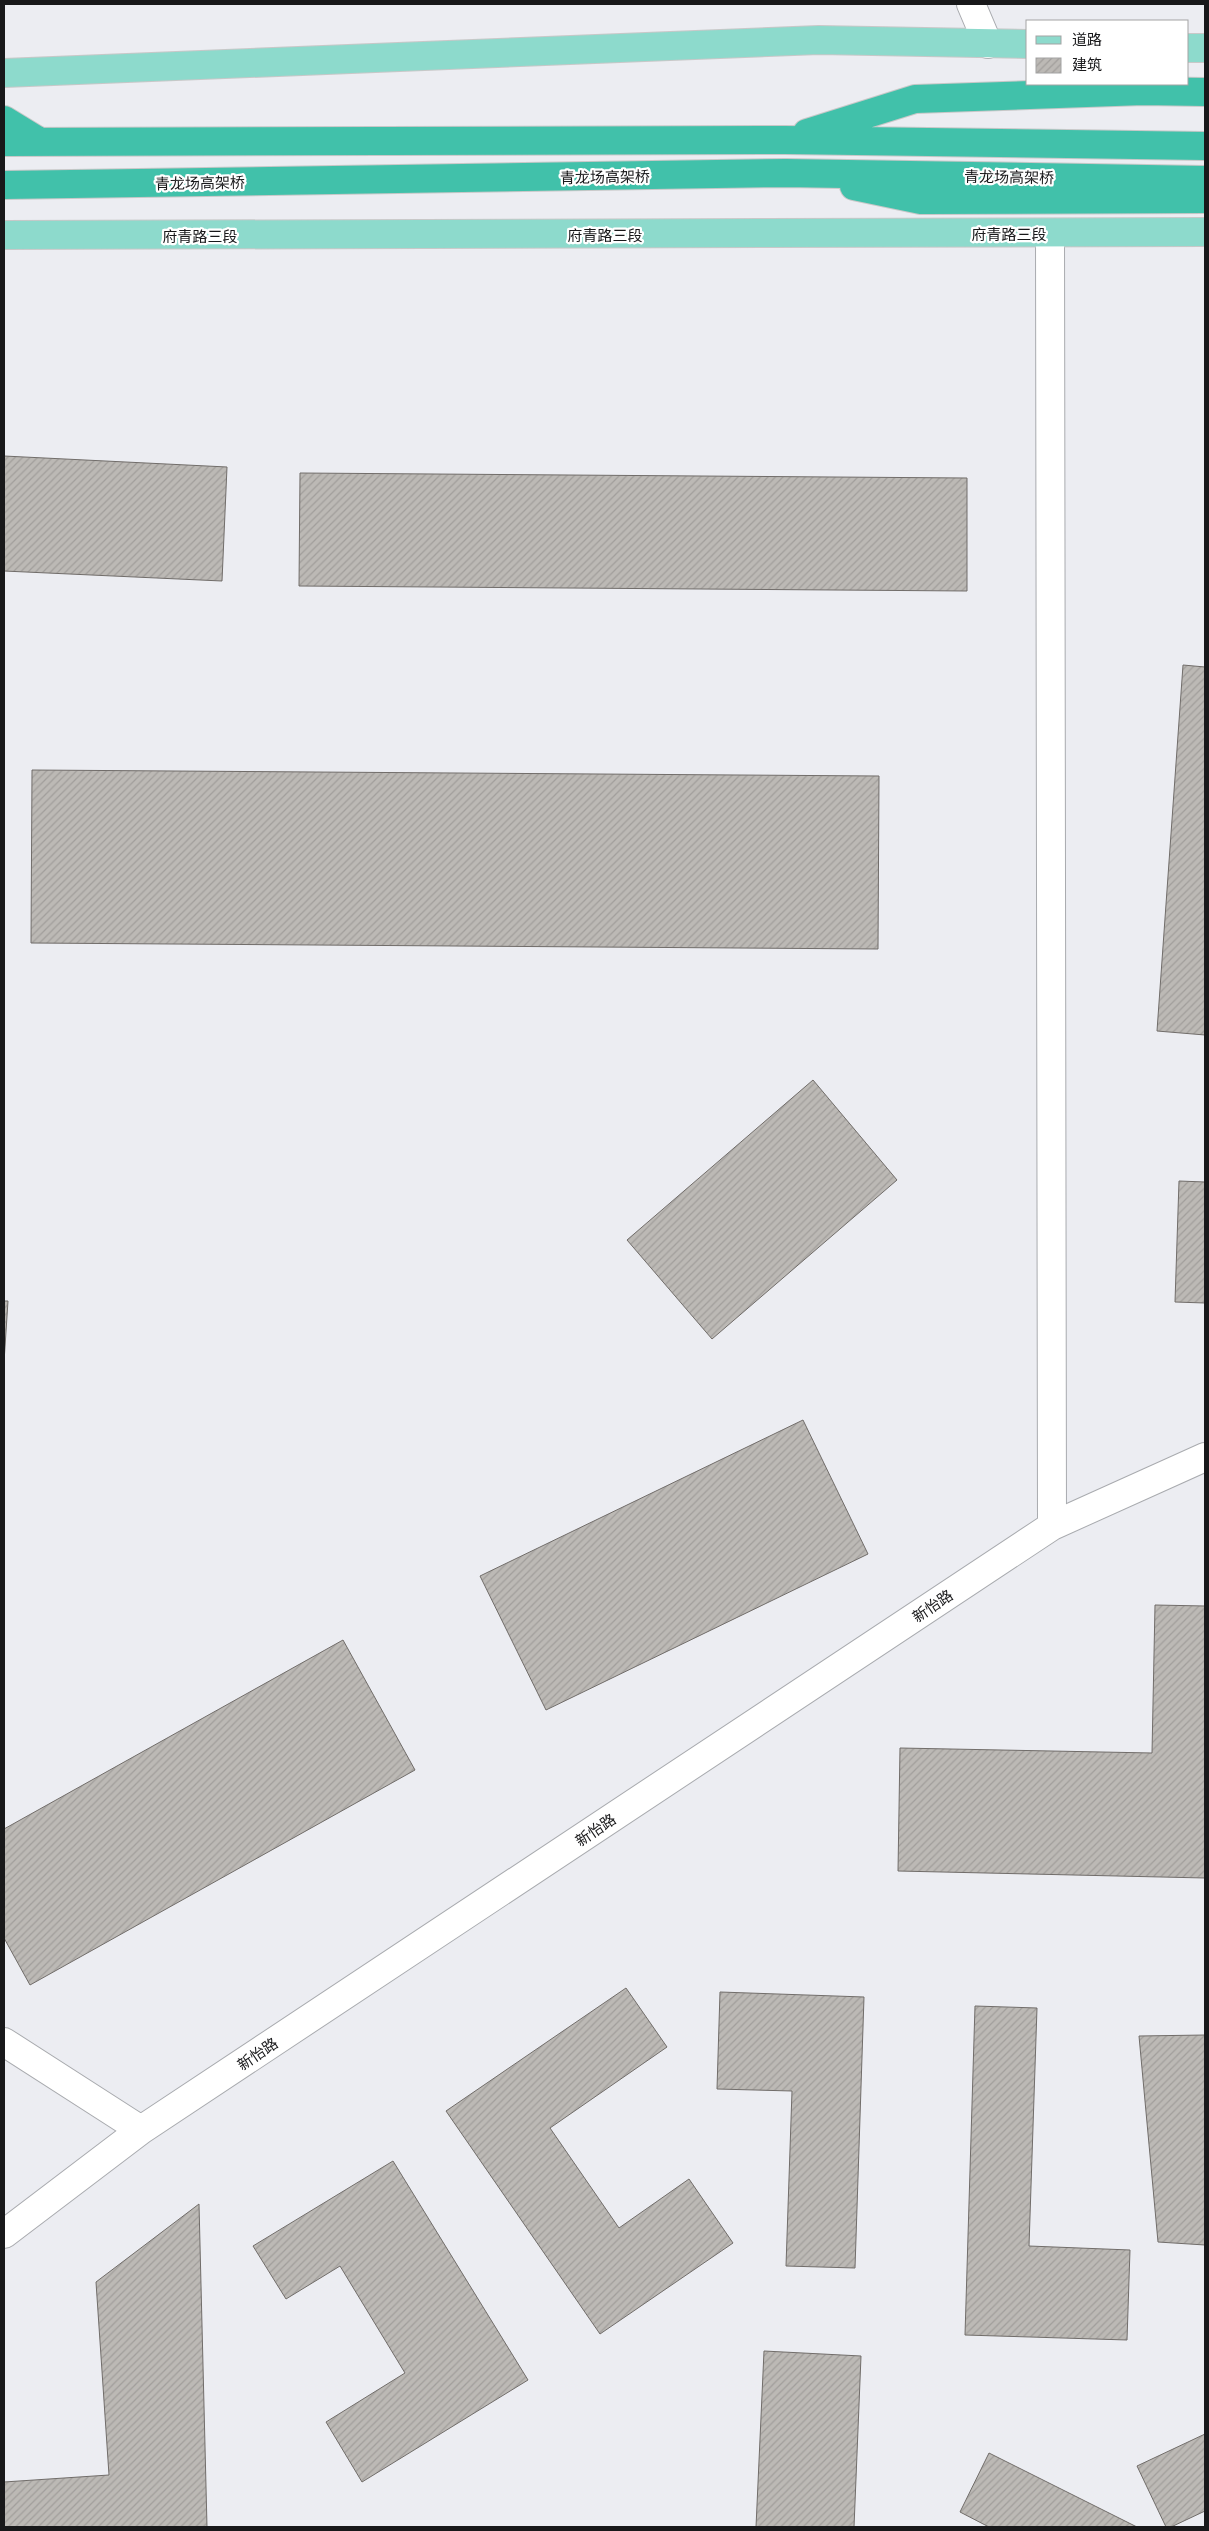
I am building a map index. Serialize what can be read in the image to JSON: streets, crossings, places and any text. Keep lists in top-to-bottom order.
{
  "streets": {
    "highway": ["青龙场高架桥"],
    "main road": ["府青路三段"],
    "street": ["新怡路"]
  },
  "legend": ["道路", "建筑"]
}
